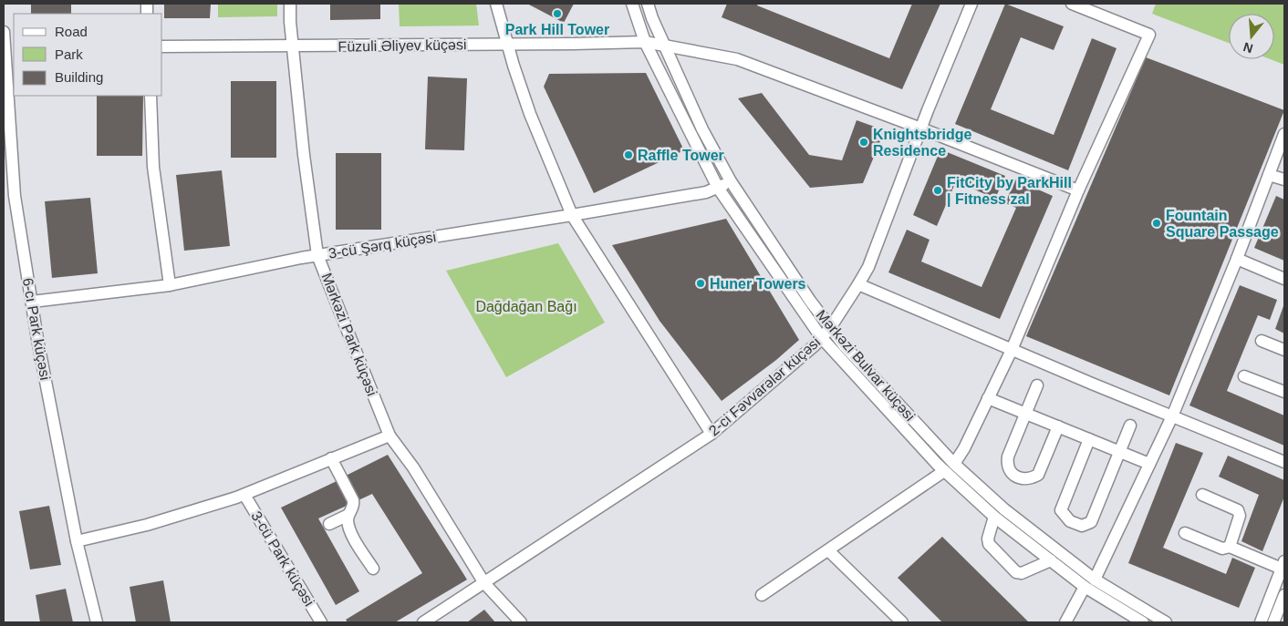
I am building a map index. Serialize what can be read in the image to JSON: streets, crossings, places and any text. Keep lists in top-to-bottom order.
{
  "streets": {
    "street": [
      "Füzuli Əliyev küçəsi",
      "3-cü Şərq küçəsi",
      "6-cı Park küçəsi",
      "Mərkəzi Park küçəsi",
      "Mərkəzi Bulvar küçəsi",
      "2-ci Fəvvarələr küçəsi",
      "3-cü Park küçəsi"
    ]
  },
  "crossings": [
    ["Füzuli Əliyev küçəsi", "Mərkəzi Park küçəsi"],
    ["Füzuli Əliyev küçəsi", "Mərkəzi Bulvar küçəsi"],
    ["Füzuli Əliyev küçəsi", "2-ci Fəvvarələr küçəsi"],
    ["3-cü Şərq küçəsi", "6-cı Park küçəsi"],
    ["3-cü Şərq küçəsi", "Mərkəzi Park küçəsi"],
    ["3-cü Şərq küçəsi", "Mərkəzi Bulvar küçəsi"],
    ["Mərkəzi Park küçəsi", "2-ci Fəvvarələr küçəsi"],
    ["Mərkəzi Bulvar küçəsi", "2-ci Fəvvarələr küçəsi"]
  ],
  "parks": ["Dağdağan Bağı"],
  "places": [
    "Park Hill Tower",
    "Knightsbridge Residence",
    "Raffle Tower",
    "FitCity by ParkHill | Fitness zal",
    "Fountain Square Passage",
    "Huner Towers"
  ],
  "legend": ["Road", "Park", "Building"],
  "north": "bottom"
}
